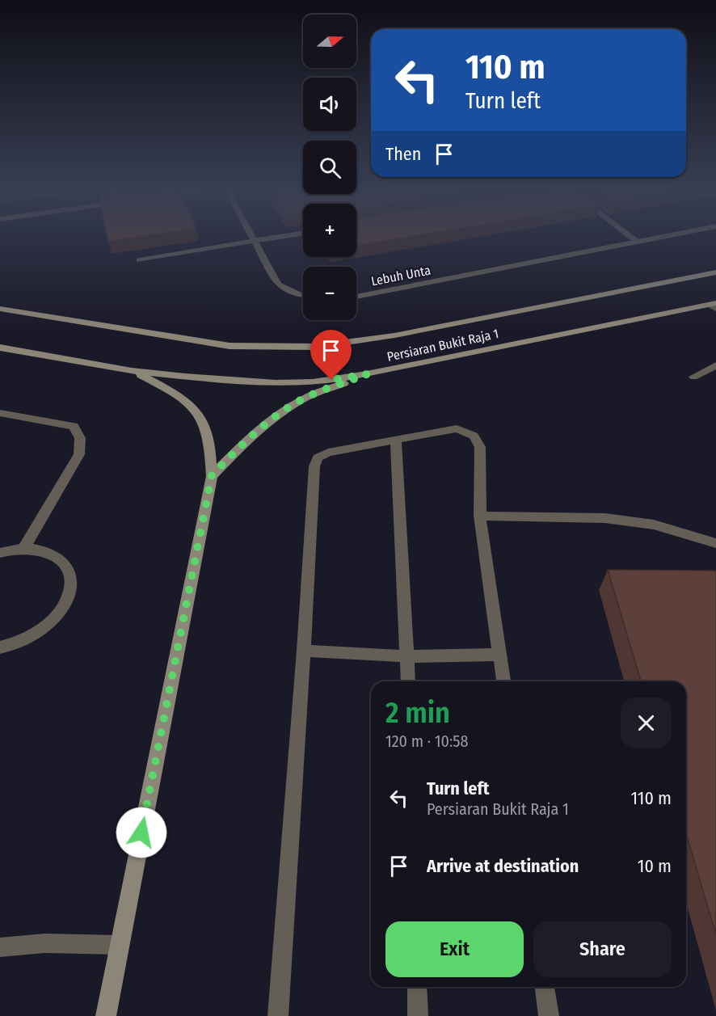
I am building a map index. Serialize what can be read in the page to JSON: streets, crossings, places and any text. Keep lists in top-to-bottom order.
{
  "streets": {
    "street": ["Lebuh Unta", "Persiaran Bukit Raja 1"]
  },
  "north": "right",
  "page": {
    "map_buttons": ["+", "−"],
    "turn": ["110 m", "Turn left"],
    "then": "Then",
    "heading": ["2 min", "120 m · 10:58"],
    "list": [
      {
        "name": "Turn left",
        "note": "Persiaran Bukit Raja 1",
        "value": "110 m"
      },
      {
        "name": "Arrive at destination",
        "value": "10 m"
      }
    ],
    "buttons": ["Exit", "Share"]
  }
}
